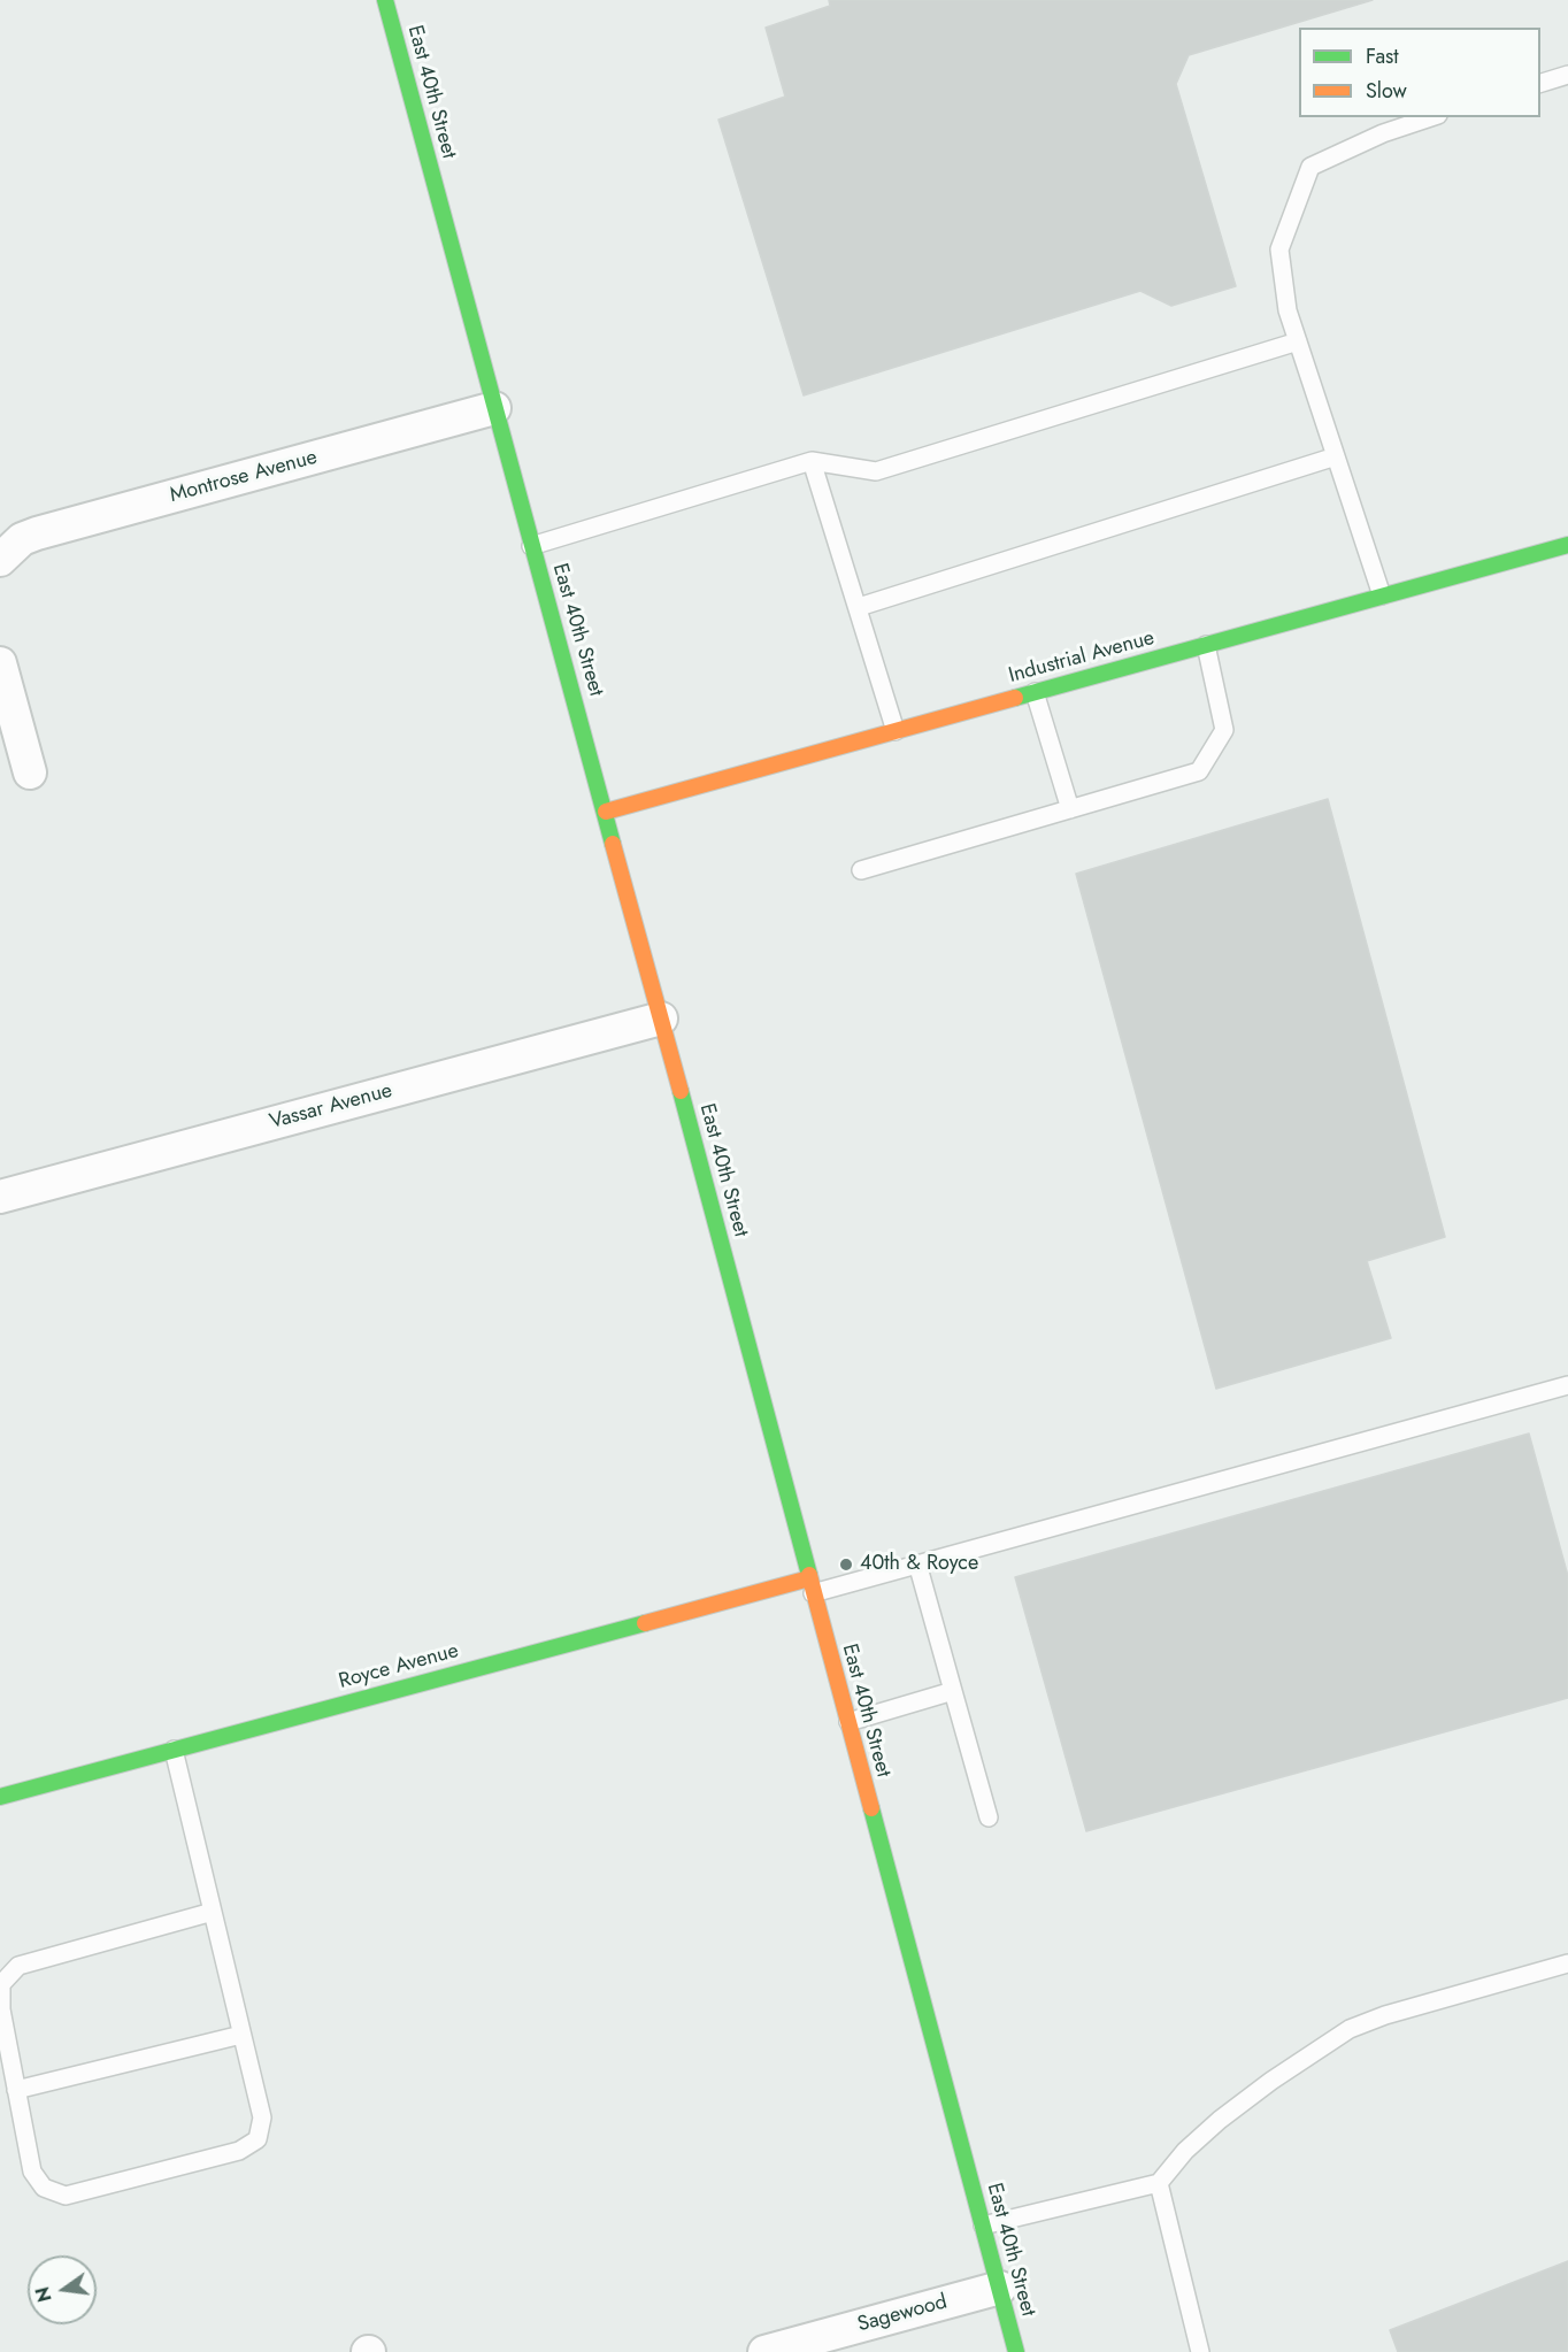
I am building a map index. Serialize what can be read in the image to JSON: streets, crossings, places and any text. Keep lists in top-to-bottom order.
{
  "streets": {
    "street": [
      "East 40th Street",
      "Montrose Avenue",
      "Industrial Avenue",
      "Vassar Avenue",
      "Royce Avenue",
      "Sagewood"
    ]
  },
  "crossings": [
    ["East 40th Street", "Montrose Avenue"],
    ["East 40th Street", "Industrial Avenue"],
    ["East 40th Street", "Vassar Avenue"],
    ["East 40th Street", "Royce Avenue"],
    ["East 40th Street", "Sagewood"]
  ],
  "places": ["40th & Royce"],
  "legend": ["Fast", "Slow"],
  "north": "left"
}
